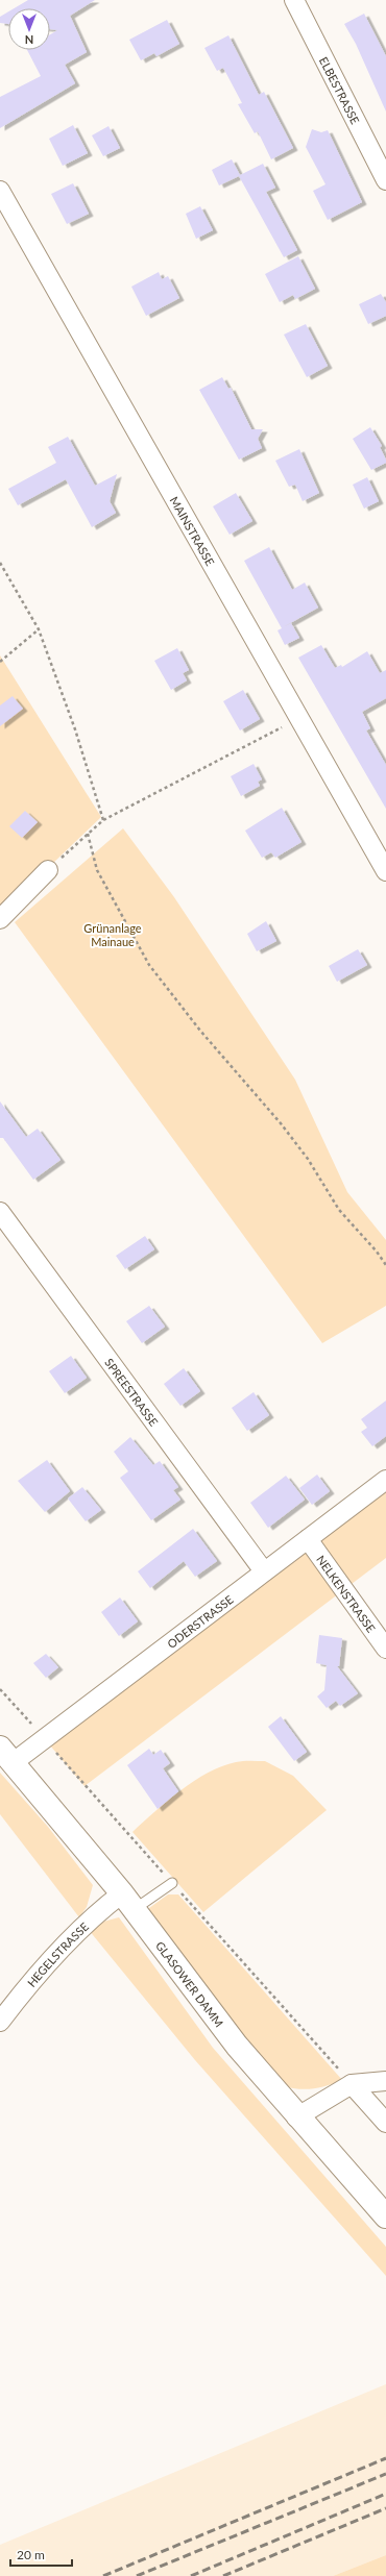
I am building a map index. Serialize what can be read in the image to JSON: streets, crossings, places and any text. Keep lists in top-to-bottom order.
{
  "streets": {
    "street": [
      "ELBESTRASSE",
      "MAINSTRASSE",
      "SPREESTRASSE",
      "NELKENSTRASSE",
      "ODERSTRASSE",
      "HEGELSTRASSE",
      "GLASOWER DAMM"
    ]
  },
  "crossings": [
    ["SPREESTRASSE", "ODERSTRASSE"],
    ["NELKENSTRASSE", "ODERSTRASSE"],
    ["ODERSTRASSE", "GLASOWER DAMM"],
    ["HEGELSTRASSE", "GLASOWER DAMM"]
  ],
  "parks": ["Grünanlage Mainaue"],
  "scale_bar": "20 m",
  "north": "bottom"
}
